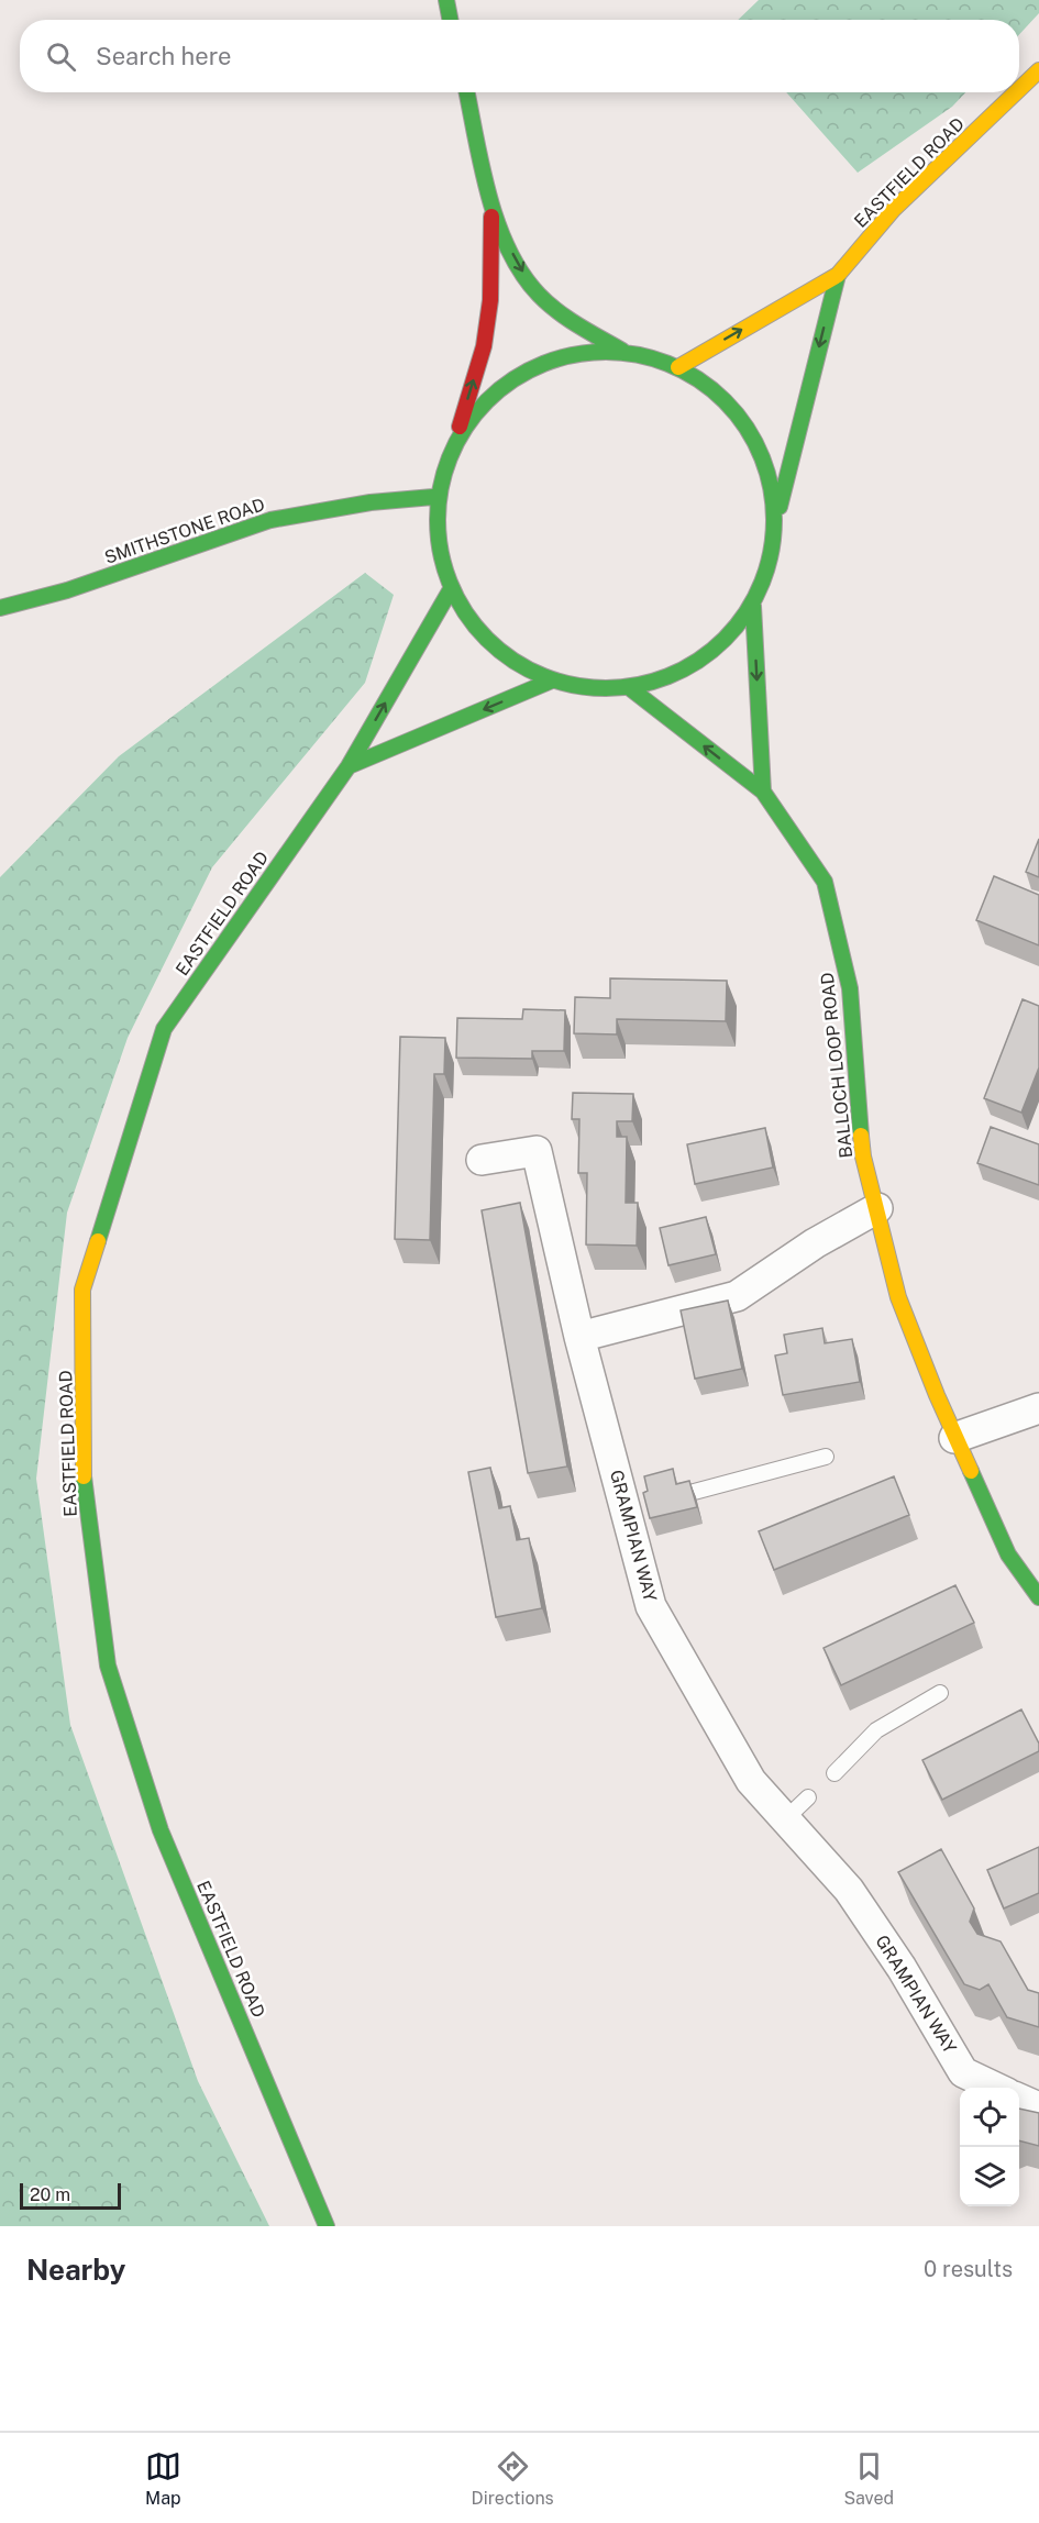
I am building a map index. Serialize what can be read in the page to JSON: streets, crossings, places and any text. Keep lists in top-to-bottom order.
{
  "streets": {
    "main road": ["EASTFIELD ROAD", "SMITHSTONE ROAD", "BALLOCH LOOP ROAD"],
    "street": ["GRAMPIAN WAY"]
  },
  "scale_bar": "20 m",
  "page": {
    "search": "Search here",
    "scale": "20 m",
    "heading": ["Nearby", "0 results"],
    "nav": ["Map", "Directions", "Saved"]
  }
}
